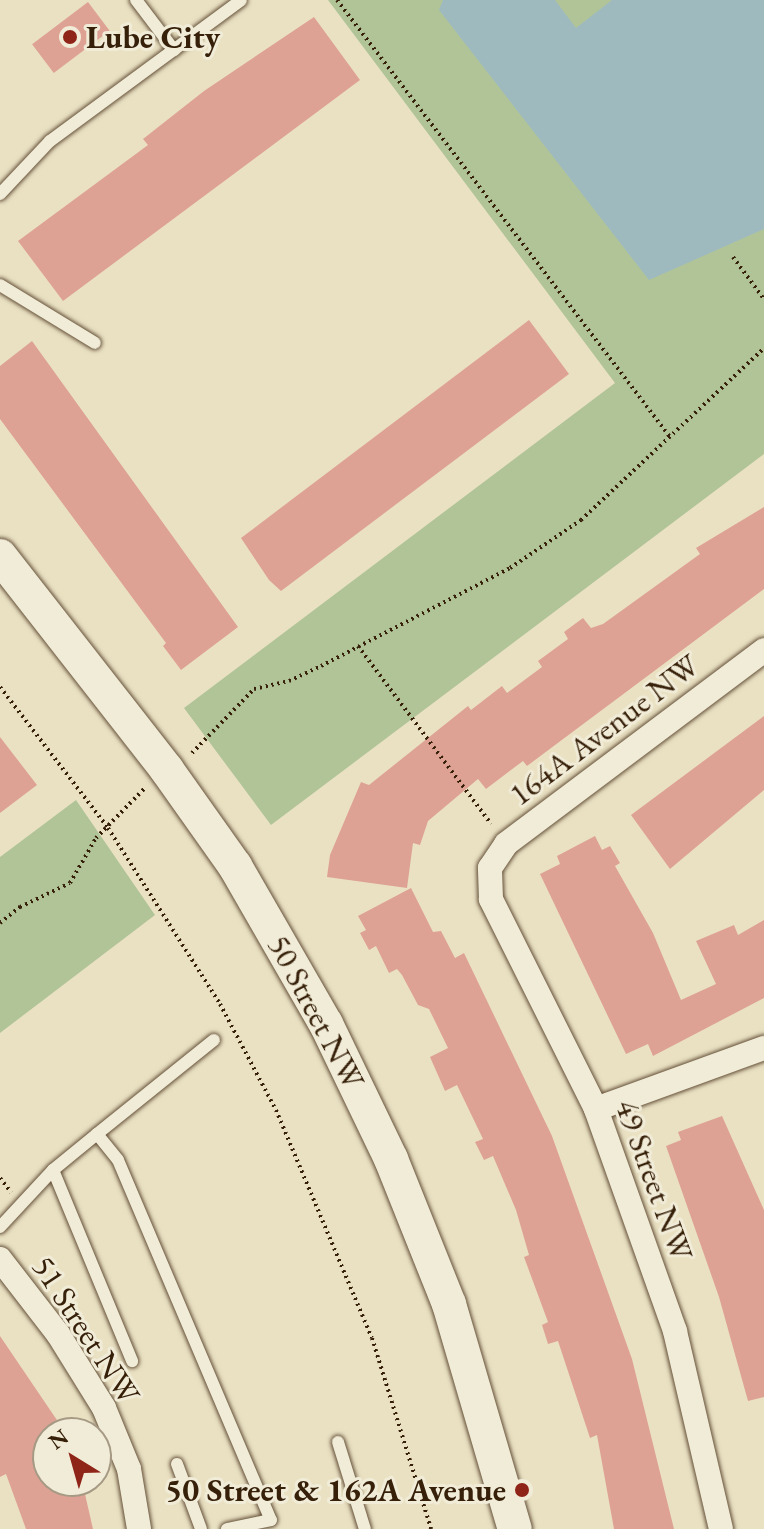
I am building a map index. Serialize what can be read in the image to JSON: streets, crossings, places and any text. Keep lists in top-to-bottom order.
{
  "streets": {
    "main road": ["50 Street NW"],
    "street": ["164A Avenue NW", "49 Street NW", "51 Street NW"]
  },
  "crossings": [
    ["164A Avenue NW", "49 Street NW"]
  ],
  "places": ["Lube City", "50 Street & 162A Avenue"],
  "north": "top left"
}
